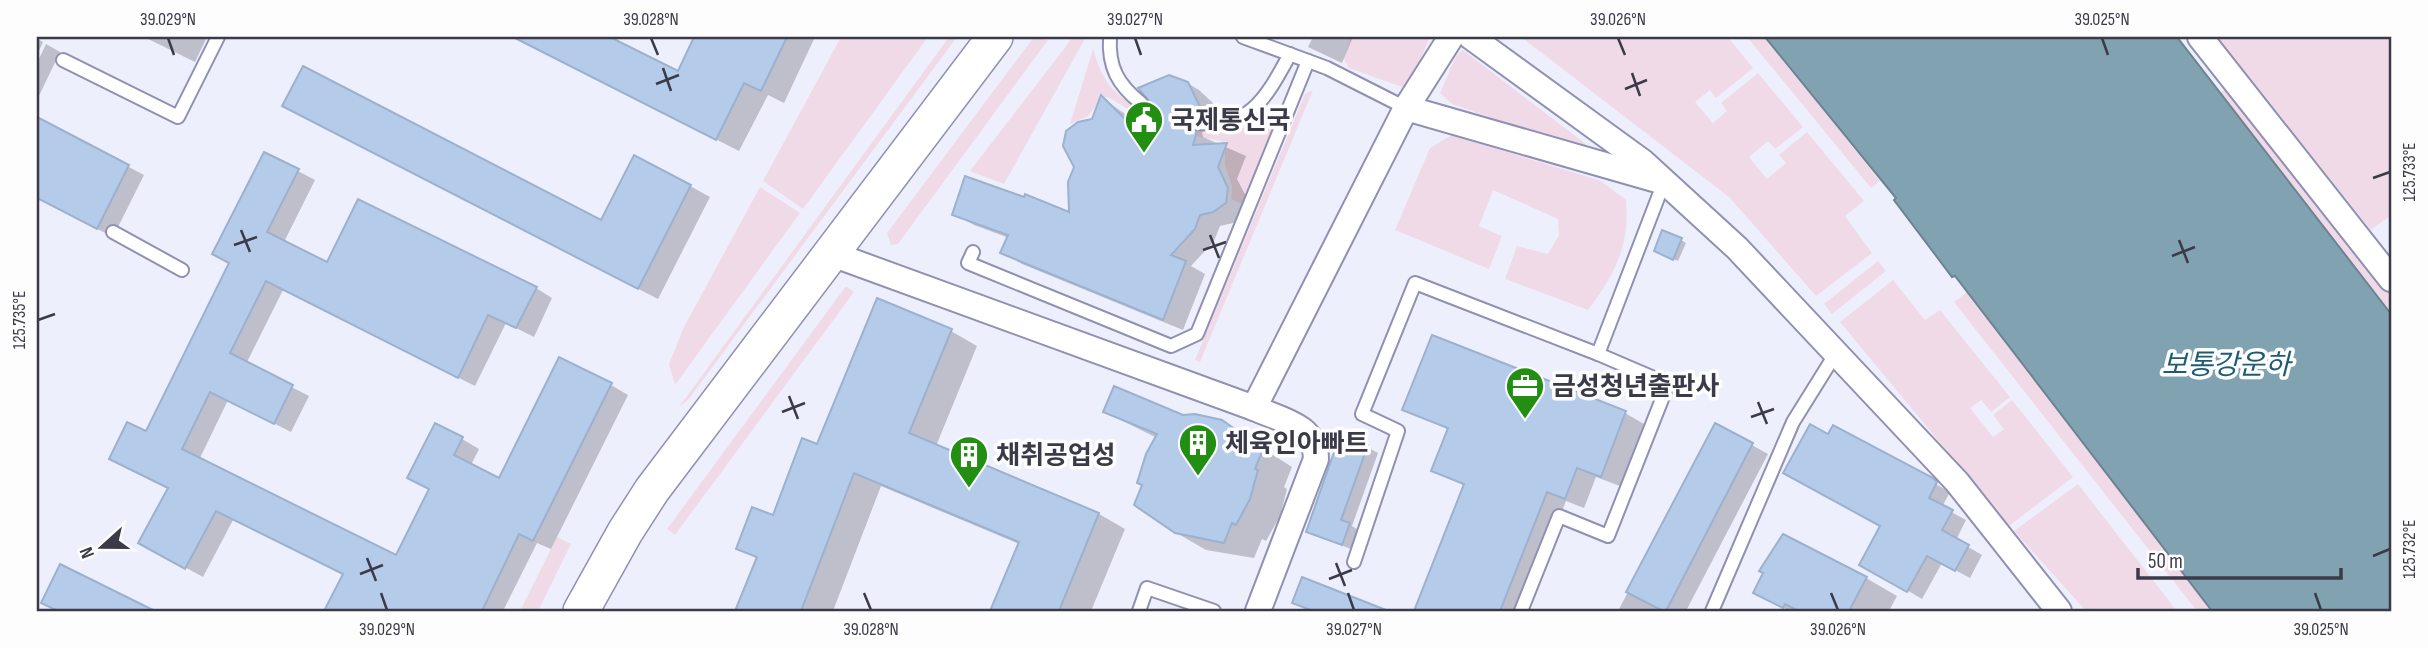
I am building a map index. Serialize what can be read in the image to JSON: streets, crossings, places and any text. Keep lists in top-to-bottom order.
{
  "water": ["보통강운하"],
  "places": {
    "public building": ["국제통신국"],
    "office": ["금성청년출판사"],
    "building": ["체육인아빠트", "채취공업성"]
  },
  "scale_bar": "50 m",
  "north": "left",
  "coordinates": [
    "39.029°N",
    "39.028°N",
    "39.027°N",
    "39.026°N",
    "39.025°N",
    "125.733°E",
    "125.735°E",
    "125.732°E"
  ]
}
